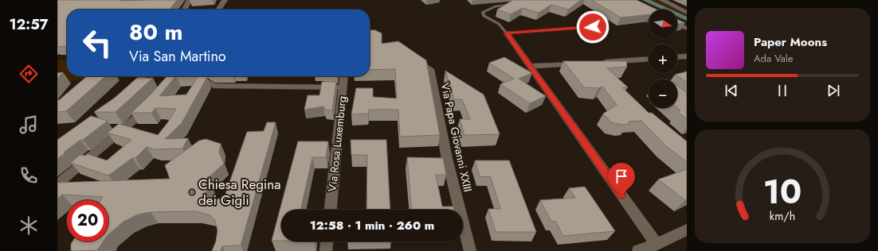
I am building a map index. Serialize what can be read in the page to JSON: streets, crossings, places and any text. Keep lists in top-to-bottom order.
{
  "streets": {
    "street": ["Via Papa Giovanni XXIII", "Via Rosa Luxemburg"]
  },
  "places": ["Chiesa Regina dei Gigli"],
  "north": "right",
  "page": {
    "tabs": "12:57",
    "map_buttons": ["+", "−"],
    "turn": ["80 m", "Via San Martino"],
    "song": ["Paper Moons", "Ada Vale"],
    "limit": "20",
    "trip": "12:58 · 1 min · 260 m",
    "gauge": ["10", "km/h"]
  }
}
